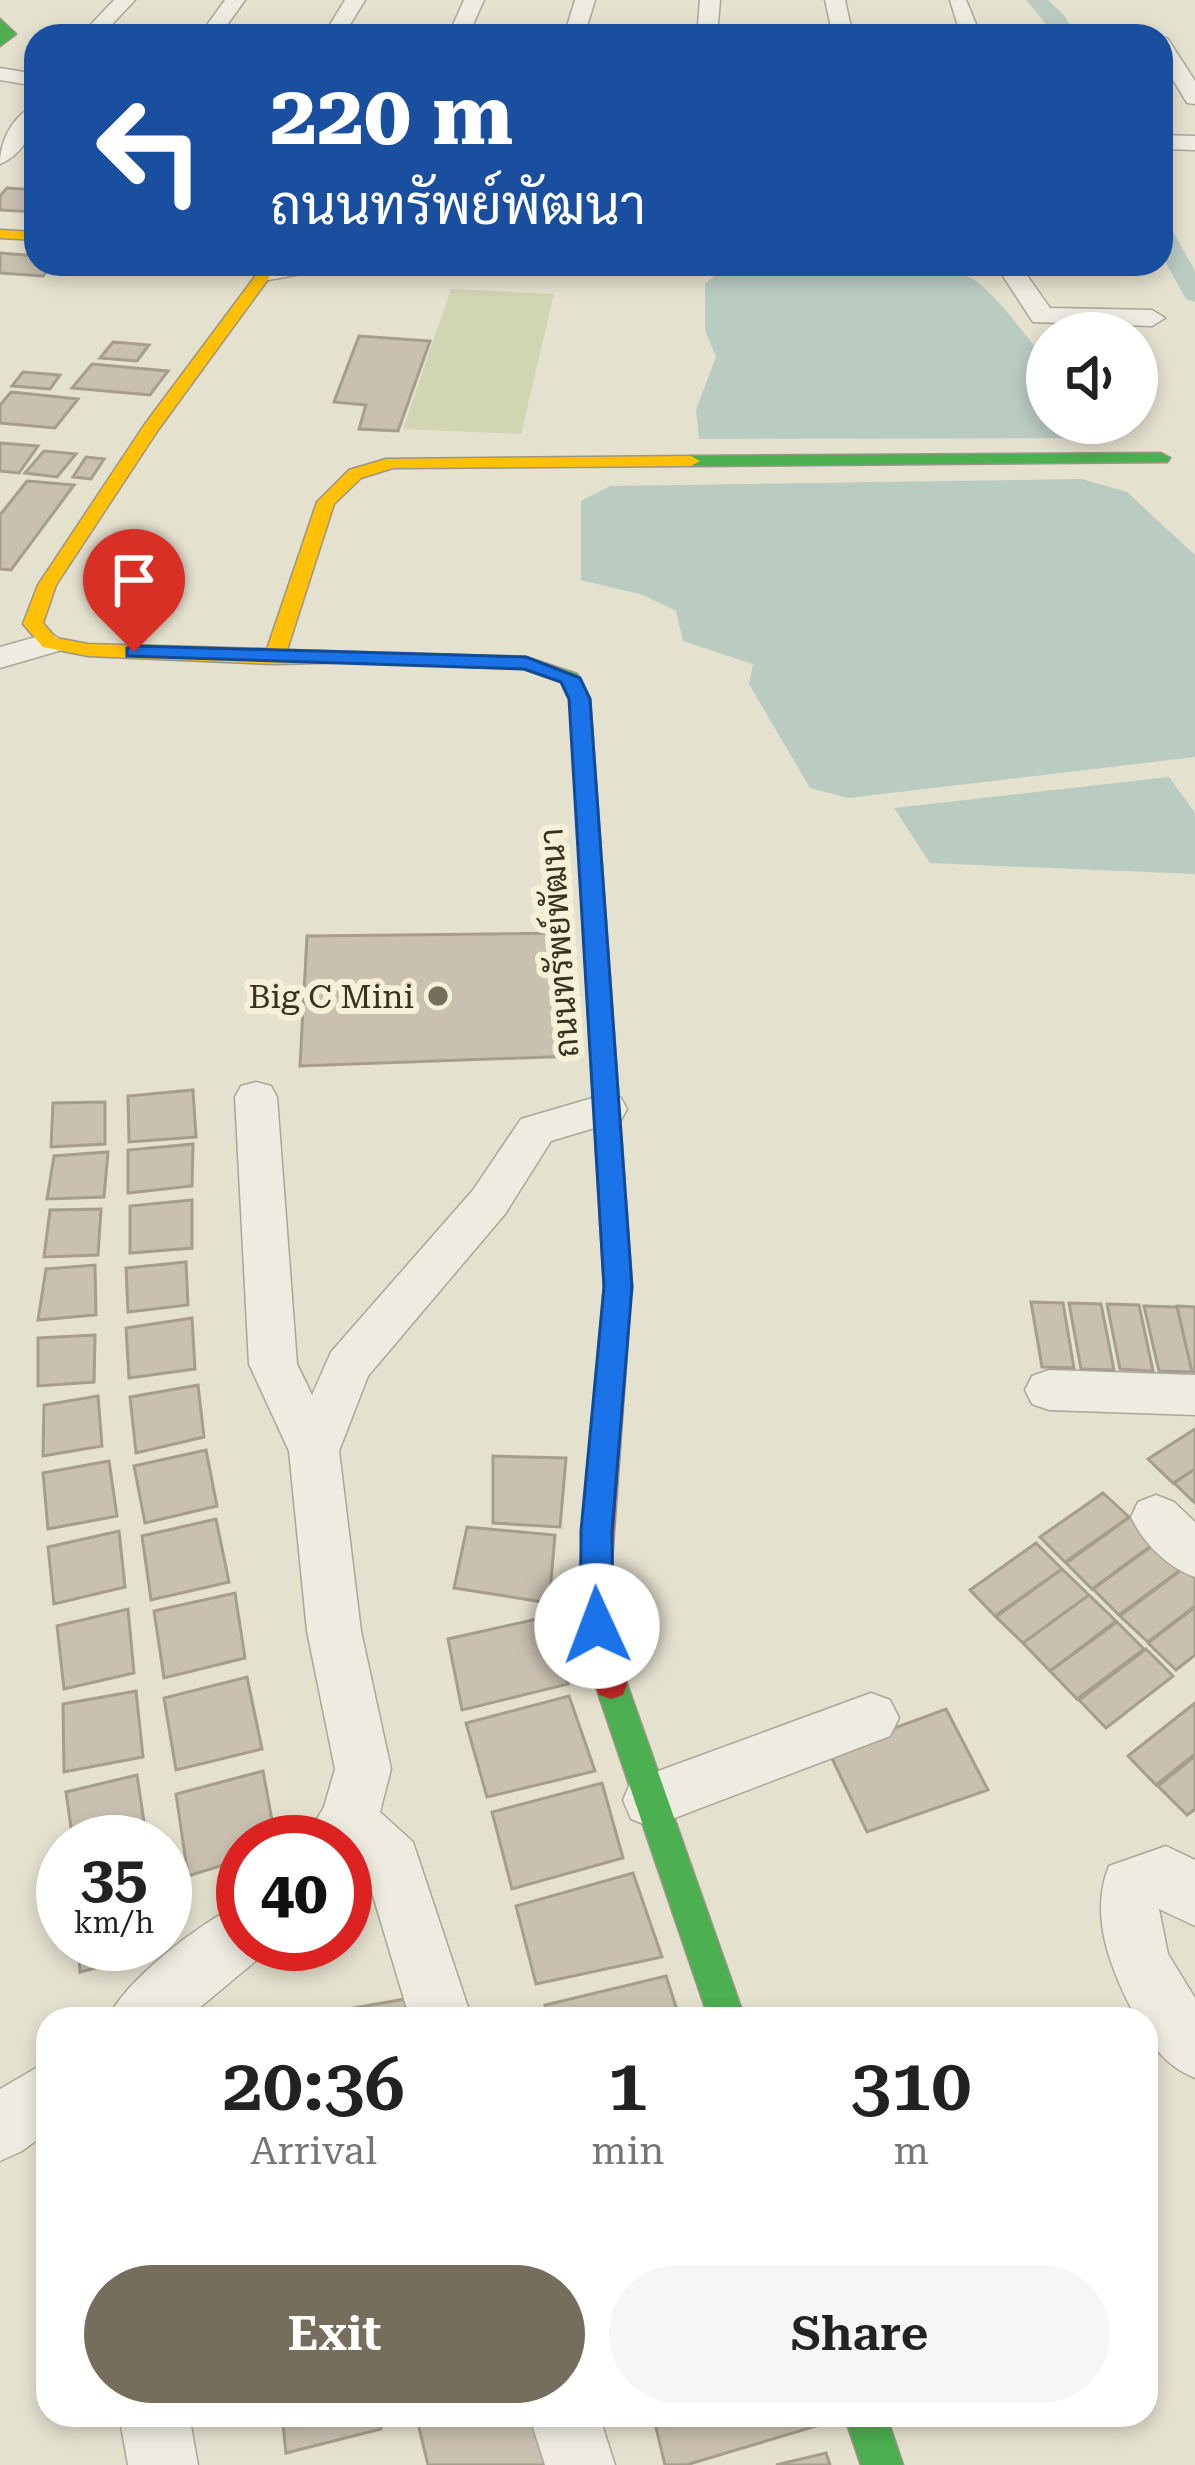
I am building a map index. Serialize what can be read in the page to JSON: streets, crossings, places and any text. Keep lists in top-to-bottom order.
{
  "streets": {
    "street": ["ถนนทรัพย์พัฒนา"]
  },
  "places": ["Big C Mini"],
  "page": {
    "turn": ["220 m", "ถนนทรัพย์พัฒนา"],
    "speed": "35 km/h",
    "limit": "40",
    "eta": [
      "20:36",
      "Arrival",
      "1",
      "min",
      "310",
      "m"
    ],
    "buttons": ["Exit", "Share"]
  }
}
